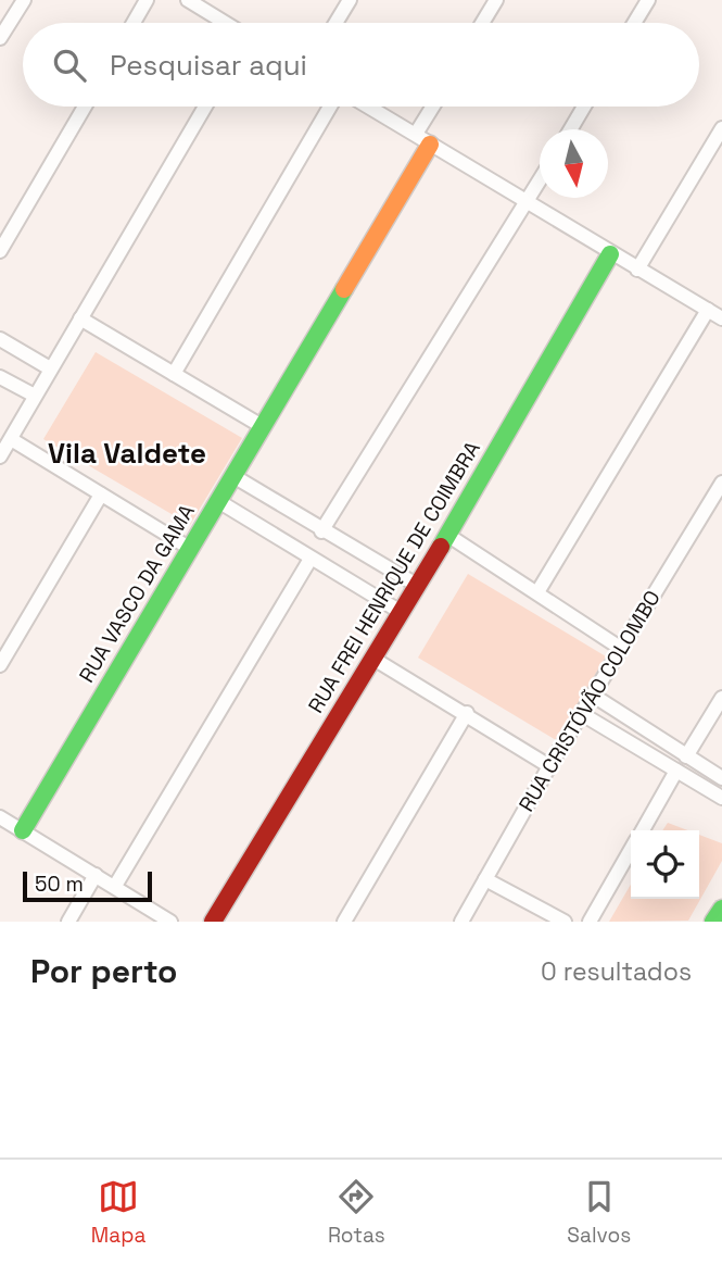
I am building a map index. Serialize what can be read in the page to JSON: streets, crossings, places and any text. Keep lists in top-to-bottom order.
{
  "streets": {
    "street": ["RUA FREI HENRIQUE DE COIMBRA", "RUA VASCO DA GAMA", "RUA CRISTÓVÃO COLOMBO"]
  },
  "districts": ["Vila Valdete"],
  "scale_bar": "50 m",
  "north": "bottom",
  "page": {
    "search": "Pesquisar aqui",
    "scale": "50 m",
    "heading": ["Por perto", "0 resultados"],
    "nav": ["Mapa", "Rotas", "Salvos"]
  }
}
